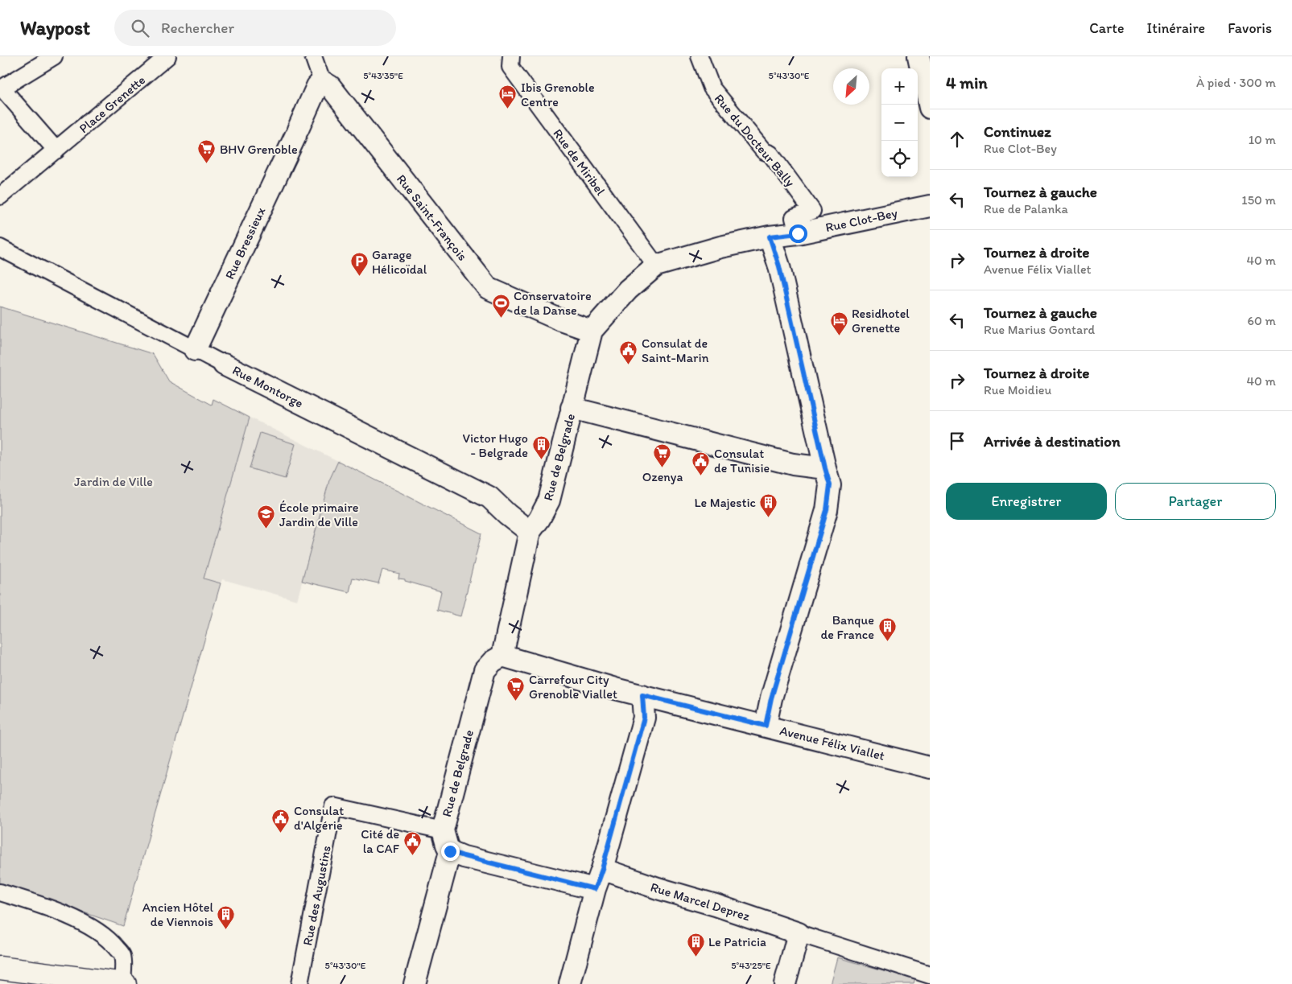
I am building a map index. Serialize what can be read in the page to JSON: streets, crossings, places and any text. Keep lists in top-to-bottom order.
{
  "streets": {
    "street": [
      "Place Grenette",
      "Rue du Docteur Bally",
      "Rue de Miribel",
      "Rue Saint-François",
      "Rue Clot-Bey",
      "Rue Bressieux",
      "Rue Montorge",
      "Rue de Belgrade",
      "Avenue Félix Viallet",
      "Rue des Augustins",
      "Rue Marcel Deprez"
    ]
  },
  "crossings": [
    ["Rue du Docteur Bally", "Rue Clot-Bey"],
    ["Rue de Miribel", "Rue de Belgrade"],
    ["Rue Saint-François", "Rue Bressieux"],
    ["Rue Saint-François", "Rue de Belgrade"],
    ["Rue Clot-Bey", "Rue de Belgrade"],
    ["Rue Bressieux", "Rue Montorge"],
    ["Rue Montorge", "Rue de Belgrade"],
    ["Rue de Belgrade", "Avenue Félix Viallet"],
    ["Rue de Belgrade", "Rue des Augustins"]
  ],
  "parks": ["Jardin de Ville"],
  "places": {
    "hotel": ["Ibis Grenoble Centre", "Residhotel Grenette"],
    "supermarket": ["BHV Grenoble", "Ozenya", "Carrefour City Grenoble Viallet"],
    "parking": ["Garage Hélicoïdal"],
    "sports": ["Conservatoire de la Danse"],
    "public building": [
      "Consulat de Saint-Marin",
      "Consulat de Tunisie",
      "Consulat d'Algérie",
      "Cité de la CAF"
    ],
    "building": [
      "Victor Hugo - Belgrade",
      "Le Majestic",
      "Banque de France",
      "Ancien Hôtel de Viennois",
      "Le Patricia"
    ],
    "school or university": ["École primaire Jardin de Ville"]
  },
  "north": "bottom left",
  "page": {
    "header": "Waypost",
    "search": "Rechercher",
    "nav": ["Carte", "Itinéraire", "Favoris"],
    "heading": ["4 min", "À pied · 300 m"],
    "map_buttons": ["+", "−"],
    "list": [
      ["Continuez", "Rue Clot-Bey", "10 m"],
      ["Tournez à gauche", "Rue de Palanka", "150 m"],
      ["Tournez à droite", "Avenue Félix Viallet", "40 m"],
      ["Tournez à gauche", "Rue Marius Gontard", "60 m"],
      ["Tournez à droite", "Rue Moidieu", "40 m"],
      "Arrivée à destination"
    ],
    "buttons": ["Enregistrer", "Partager"]
  },
  "coordinates": ["5°43'35\"E", "5°43'30\"E", "5°43'25\"E"]
}
